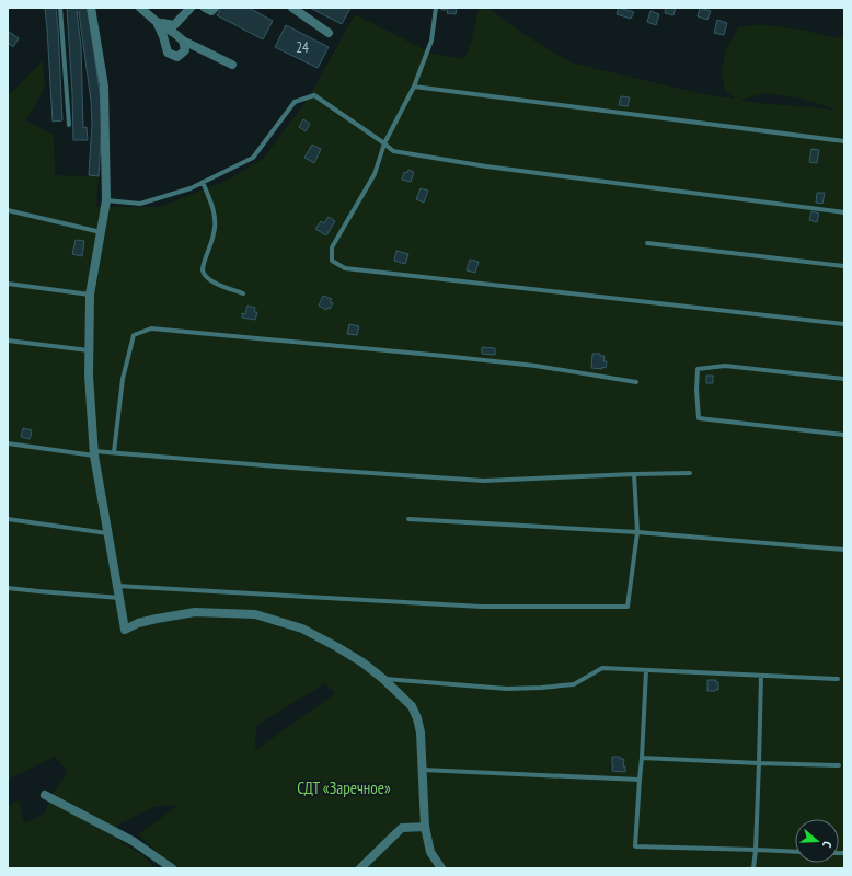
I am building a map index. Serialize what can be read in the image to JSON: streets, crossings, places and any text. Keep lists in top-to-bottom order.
{
  "parks": ["СДТ «Заречное»"],
  "house_numbers": ["24"],
  "north": "right"
}
